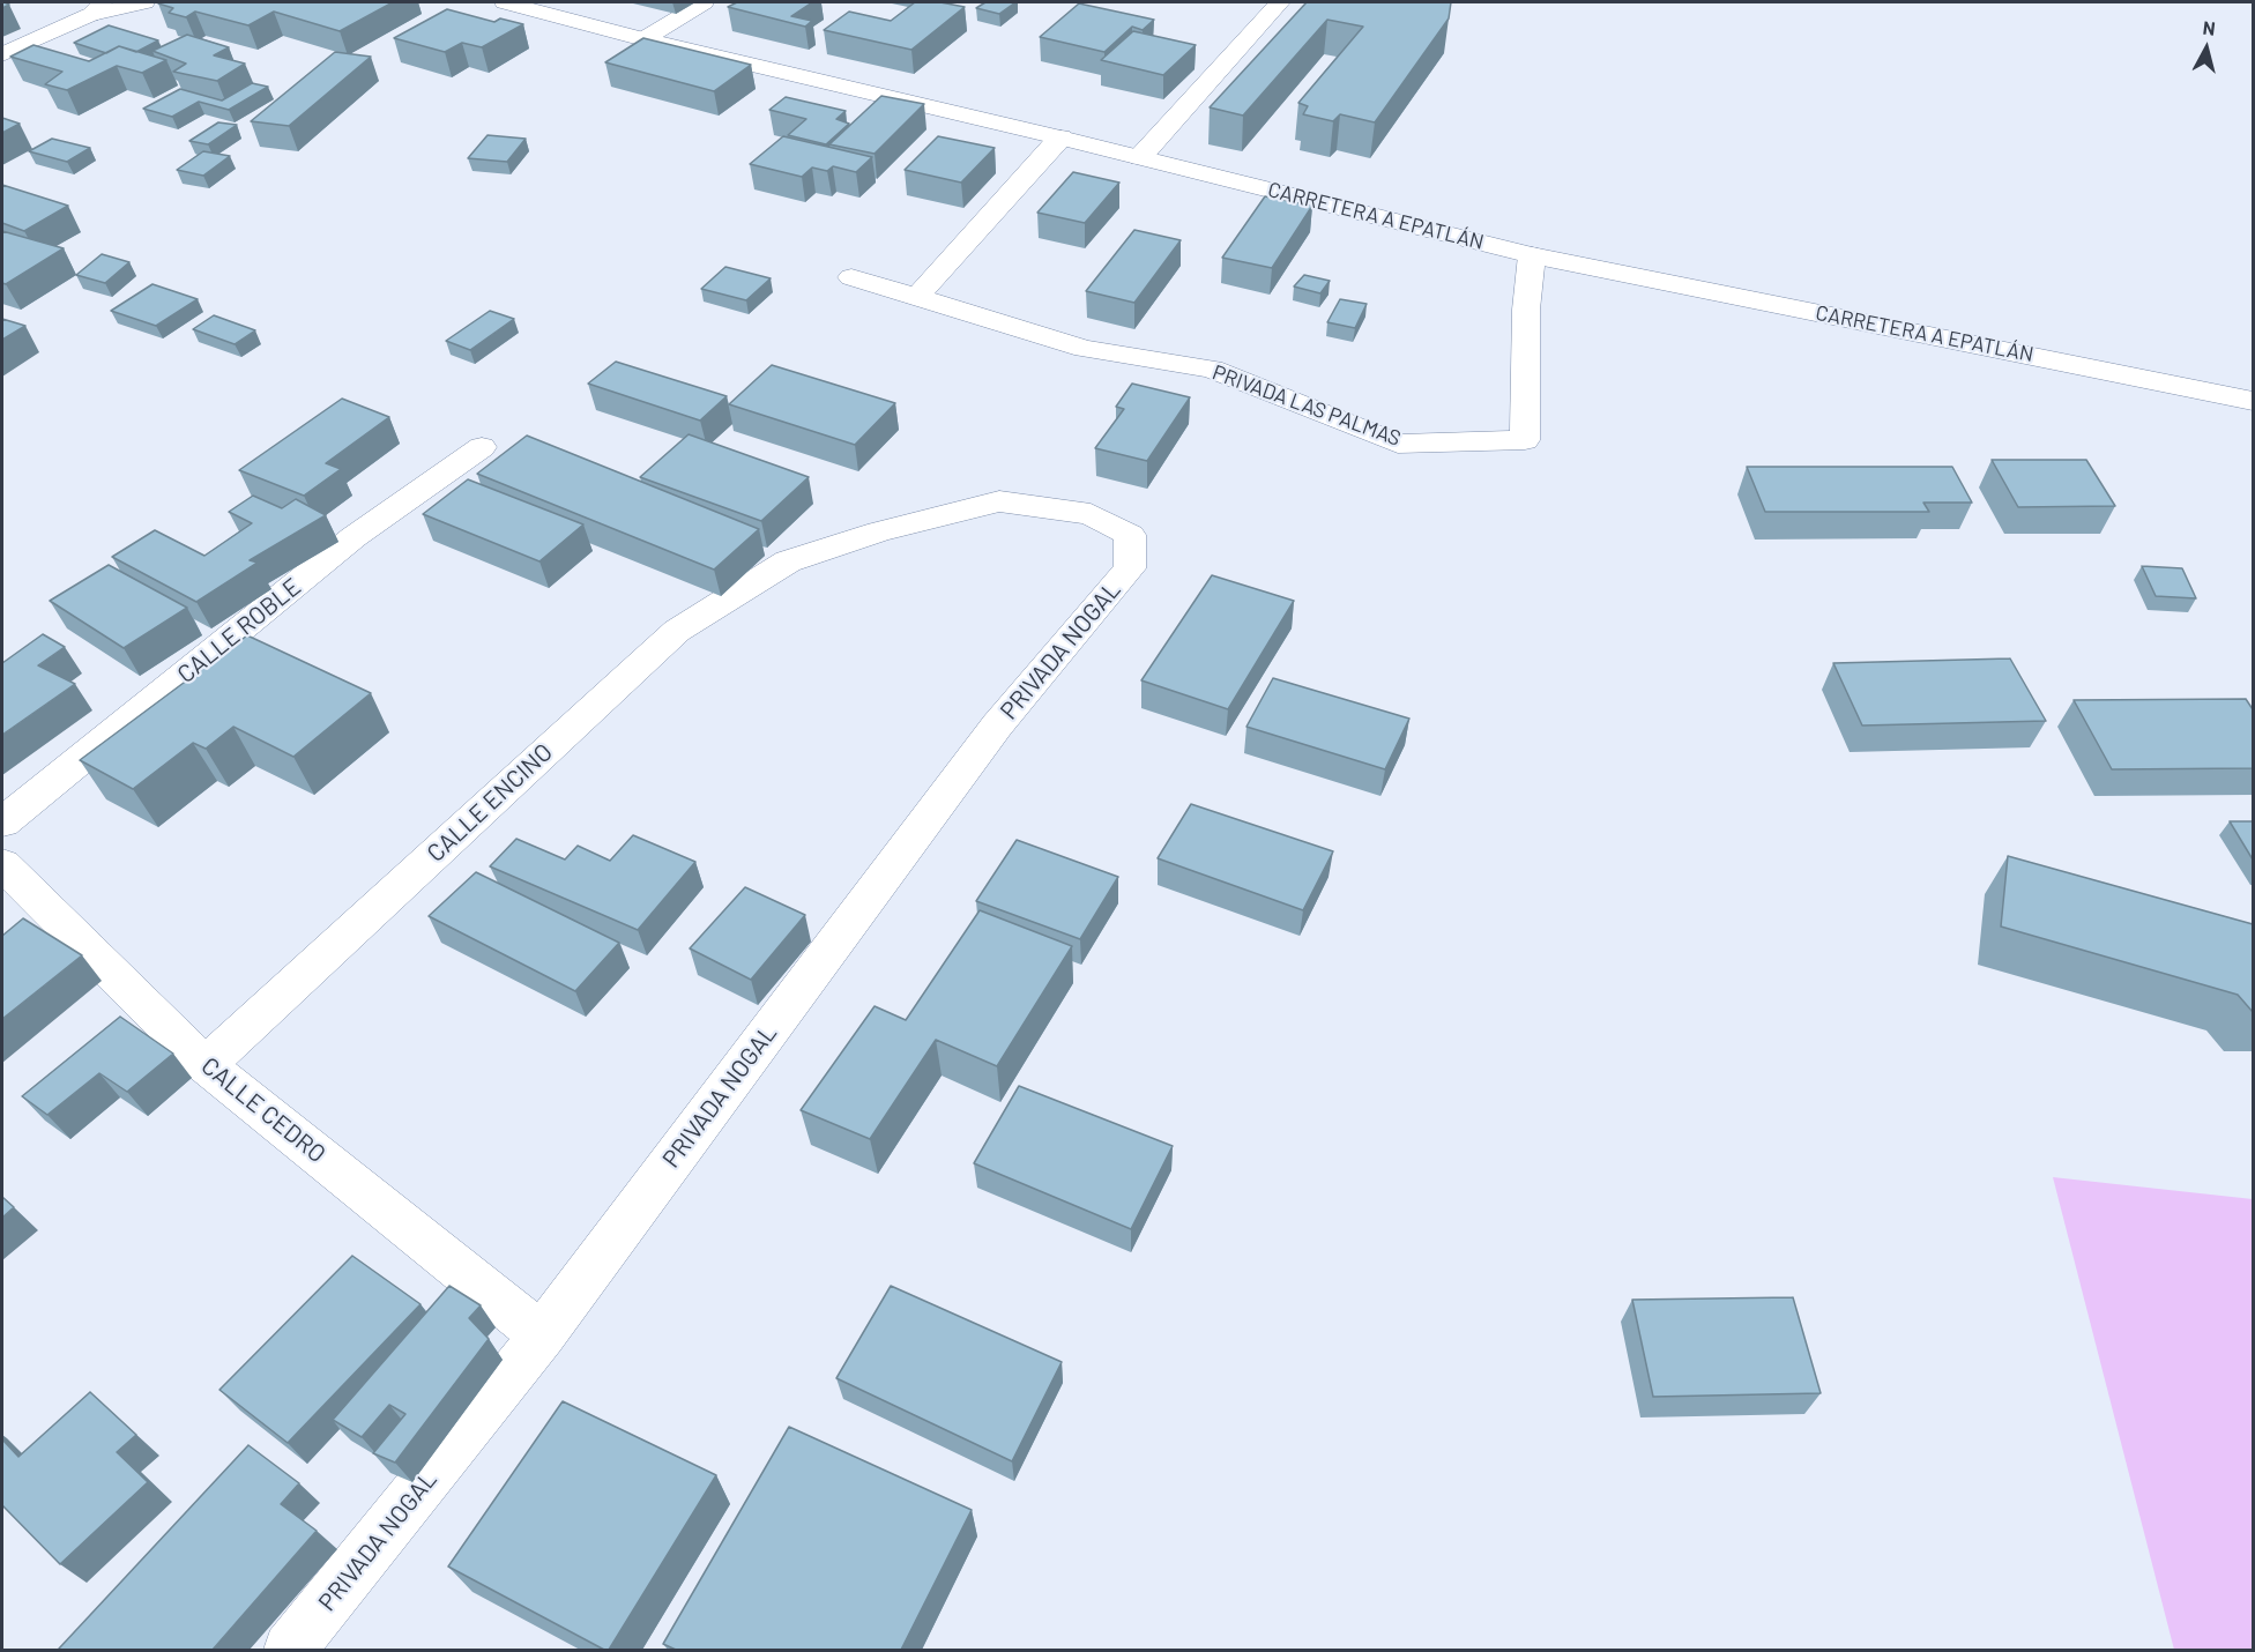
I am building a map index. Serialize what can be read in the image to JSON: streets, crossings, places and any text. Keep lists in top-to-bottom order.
{
  "streets": {
    "street": [
      "CARRETERA A EPATLÁN",
      "PRIVADA LAS PALMAS",
      "CALLE ROBLE",
      "PRIVADA NOGAL",
      "CALLE ENCINO",
      "CALLE CEDRO"
    ]
  },
  "crossings": [
    ["CARRETERA A EPATLÁN", "PRIVADA LAS PALMAS"],
    ["PRIVADA NOGAL", "CALLE ENCINO"],
    ["PRIVADA NOGAL", "CALLE CEDRO"],
    ["CALLE ENCINO", "CALLE CEDRO"]
  ],
  "north": "top"
}
